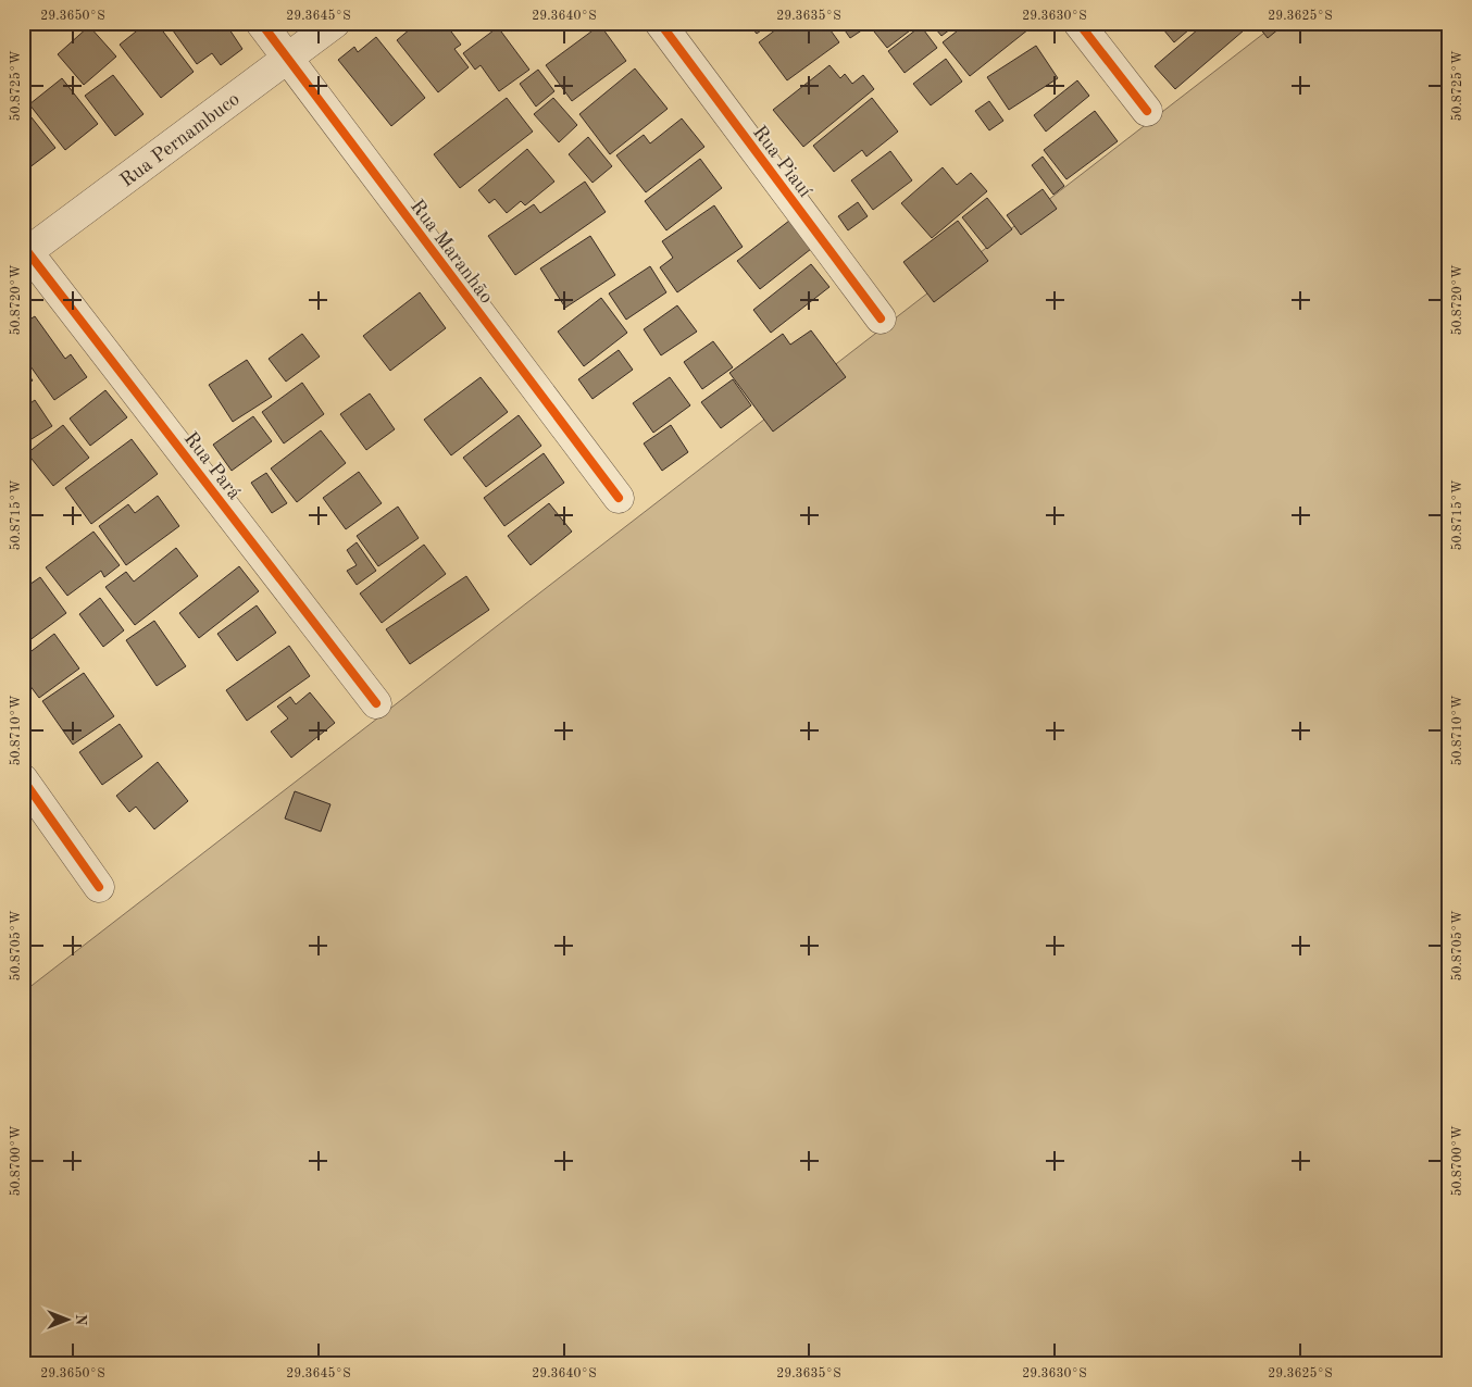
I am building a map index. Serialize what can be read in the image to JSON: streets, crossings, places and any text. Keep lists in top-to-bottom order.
{
  "streets": {
    "street": [
      "Rua Pernambuco",
      "Rua Piauí",
      "Rua Maranhão",
      "Rua Pará"
    ]
  },
  "crossings": [
    ["Rua Pernambuco", "Rua Maranhão"],
    ["Rua Pernambuco", "Rua Pará"]
  ],
  "north": "right",
  "coordinates": [
    "29.3650°S",
    "29.3645°S",
    "29.3640°S",
    "29.3635°S",
    "29.3630°S",
    "29.3625°S",
    "50.8725°W",
    "50.8720°W",
    "50.8715°W",
    "50.8710°W",
    "50.8705°W",
    "50.8700°W"
  ]
}
